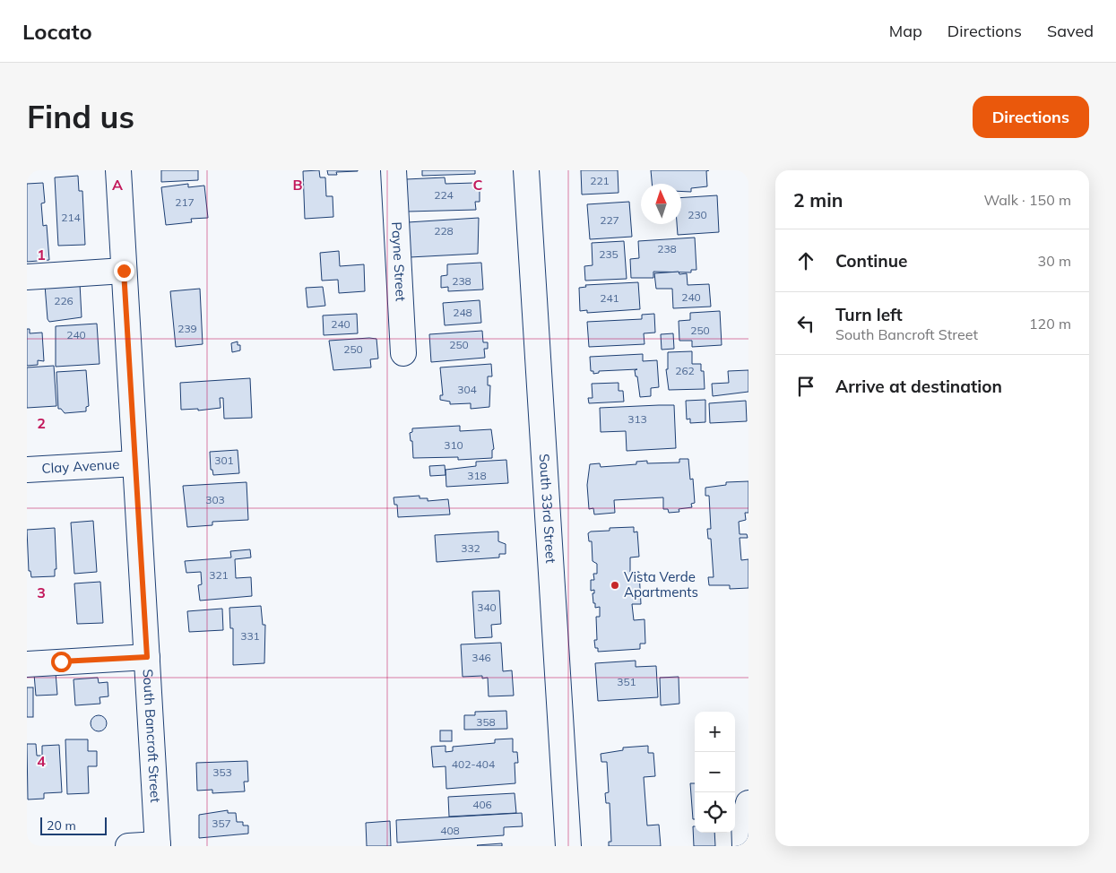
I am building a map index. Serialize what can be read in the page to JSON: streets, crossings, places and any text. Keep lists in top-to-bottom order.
{
  "streets": {
    "main road": [
      "Payne Street",
      "Clay Avenue",
      "South 33rd Street",
      "South Bancroft Street"
    ]
  },
  "crossings": [
    ["Clay Avenue", "South Bancroft Street"]
  ],
  "places": ["Vista Verde Apartments"],
  "house_numbers": [
    "221",
    "224",
    "217",
    "230",
    "214",
    "227",
    "228",
    "238",
    "235",
    "238",
    "240",
    "241",
    "226",
    "248",
    "240",
    "239",
    "250",
    "240",
    "250",
    "250",
    "262",
    "304",
    "313",
    "310",
    "301",
    "318",
    "303",
    "332",
    "321",
    "340",
    "331",
    "346",
    "351",
    "358",
    "402-404",
    "353",
    "406",
    "357",
    "408"
  ],
  "scale_bar": "20 m",
  "north": "top",
  "page": {
    "header": "Locato",
    "nav": ["Map", "Directions", "Saved"],
    "buttons": "Directions",
    "title": "Find us",
    "heading": ["2 min", "Walk · 150 m"],
    "list": [
      ["Continue", "30 m"],
      ["Turn left", "South Bancroft Street", "120 m"],
      "Arrive at destination"
    ],
    "map_buttons": ["+", "−"],
    "scale": "20 m"
  },
  "grid": {
    "columns": ["A", "B", "C"],
    "rows": [
      "1",
      "2",
      "3",
      "4"
    ]
  }
}
